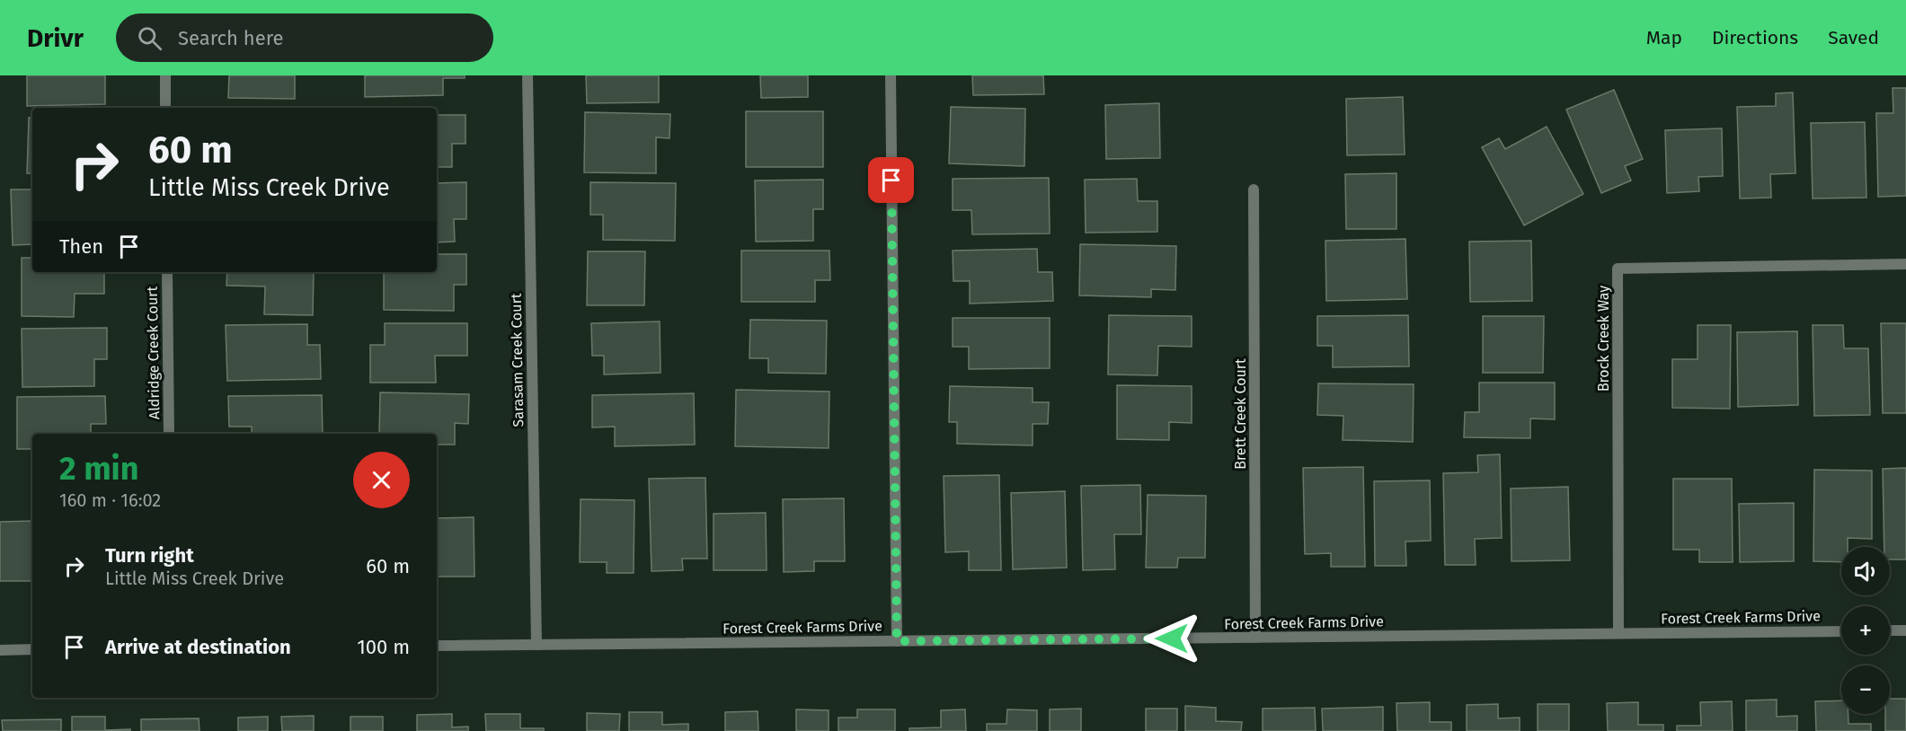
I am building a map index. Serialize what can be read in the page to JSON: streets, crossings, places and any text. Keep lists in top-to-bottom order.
{
  "streets": {
    "street": [
      "Brock Creek Way",
      "Aldridge Creek Court",
      "Sarasam Creek Court",
      "Brett Creek Court",
      "Forest Creek Farms Drive"
    ]
  },
  "crossings": [
    ["Brock Creek Way", "Forest Creek Farms Drive"],
    ["Sarasam Creek Court", "Forest Creek Farms Drive"],
    ["Brett Creek Court", "Forest Creek Farms Drive"]
  ],
  "page": {
    "header": "Drivr",
    "search": "Search here",
    "nav": ["Map", "Directions", "Saved"],
    "turn": ["60 m", "Little Miss Creek Drive"],
    "then": "Then",
    "heading": ["2 min", "160 m · 16:02"],
    "list": [
      {
        "name": "Turn right",
        "note": "Little Miss Creek Drive",
        "value": "60 m"
      },
      {
        "name": "Arrive at destination",
        "value": "100 m"
      }
    ],
    "map_buttons": ["+", "−"]
  }
}
